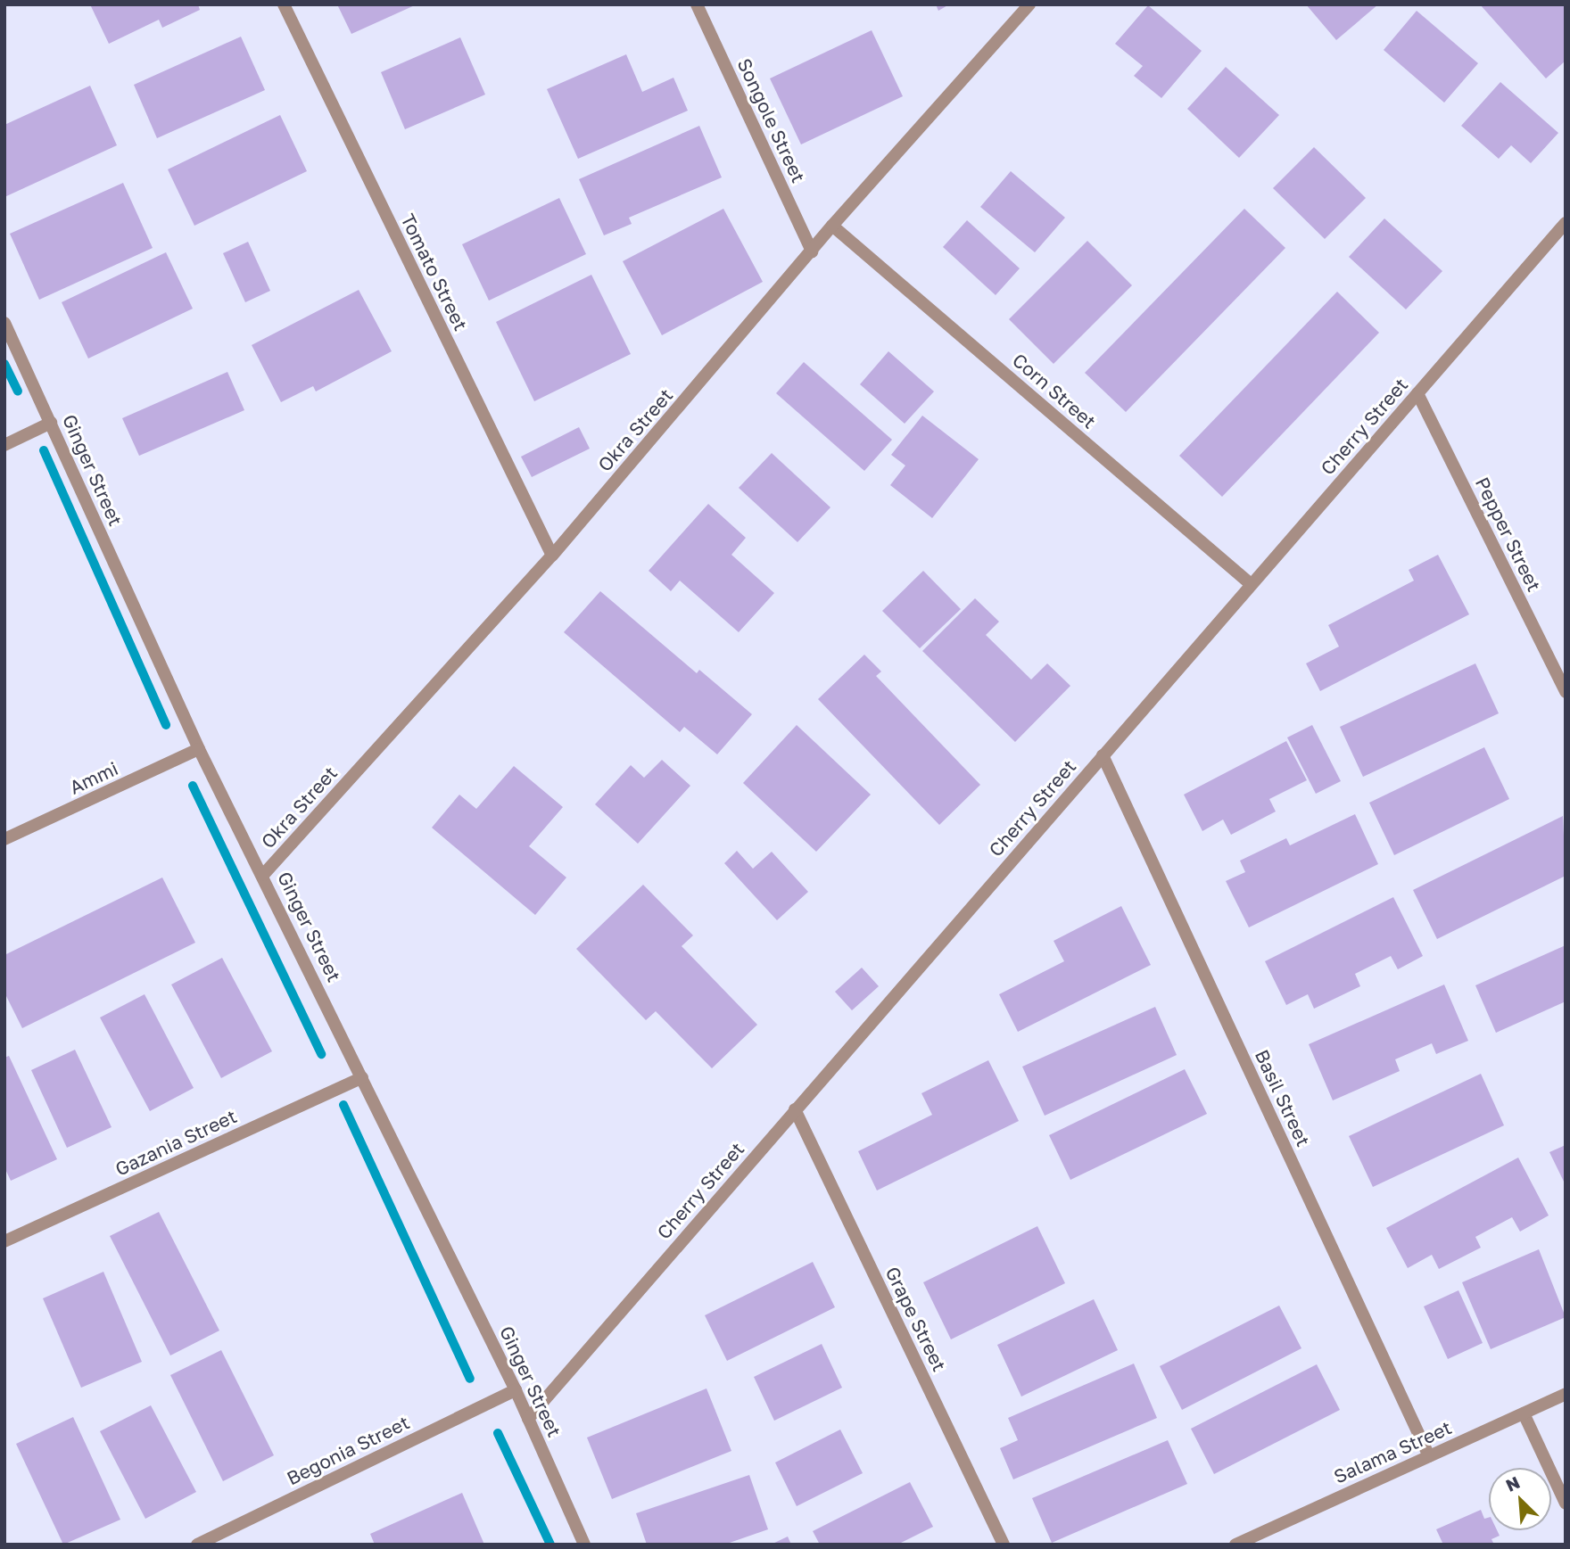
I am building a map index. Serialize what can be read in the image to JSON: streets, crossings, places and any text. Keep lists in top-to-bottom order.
{
  "streets": {
    "street": [
      "Songole Street",
      "Tomato Street",
      "Corn Street",
      "Cherry Street",
      "Okra Street",
      "Ginger Street",
      "Pepper Street",
      "Ammi",
      "Basil Street",
      "Gazania Street",
      "Grape Street",
      "Begonia Street",
      "Salama Street"
    ]
  },
  "crossings": [
    ["Songole Street", "Okra Street"],
    ["Tomato Street", "Okra Street"],
    ["Corn Street", "Cherry Street"],
    ["Corn Street", "Okra Street"],
    ["Cherry Street", "Ginger Street"],
    ["Cherry Street", "Pepper Street"],
    ["Cherry Street", "Basil Street"],
    ["Cherry Street", "Grape Street"],
    ["Okra Street", "Ginger Street"],
    ["Ginger Street", "Ammi"],
    ["Ginger Street", "Gazania Street"],
    ["Ginger Street", "Begonia Street"],
    ["Basil Street", "Salama Street"]
  ],
  "north": "top left"
}
